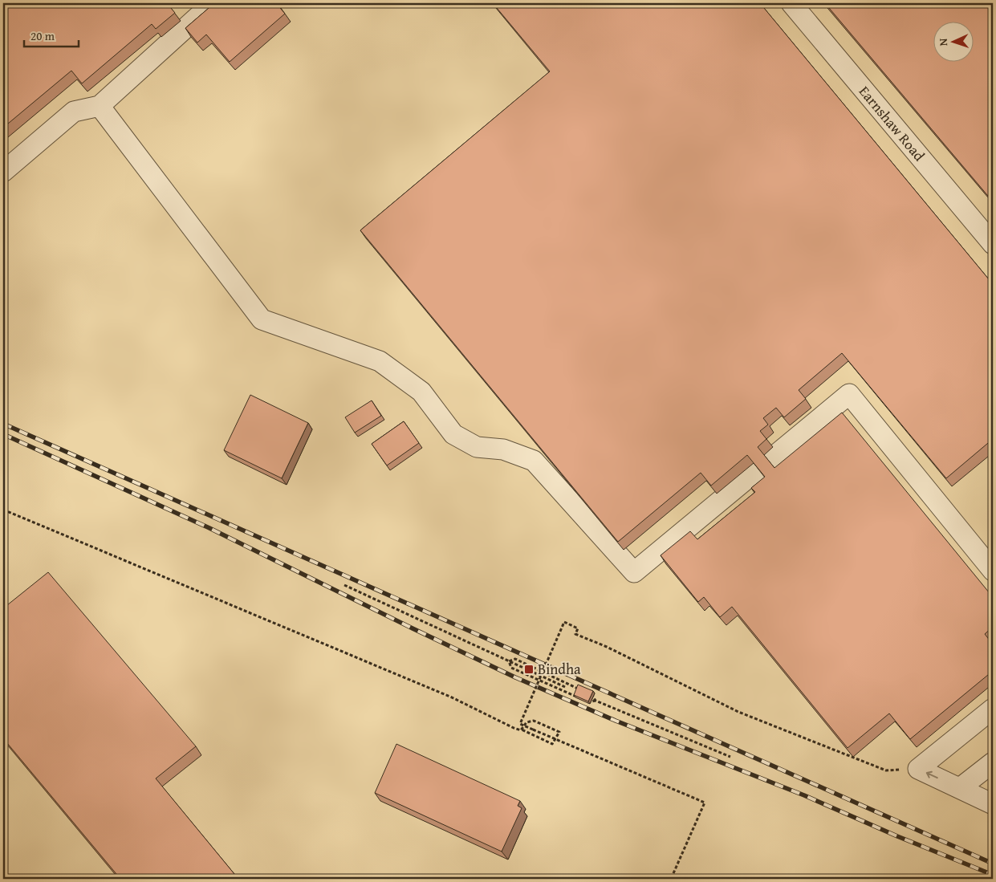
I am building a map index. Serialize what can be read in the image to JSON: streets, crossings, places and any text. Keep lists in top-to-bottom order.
{
  "streets": {
    "street": ["Earnshaw Road"]
  },
  "places": {
    "transit": ["Bindha"]
  },
  "scale_bar": "20 m",
  "north": "left"
}
